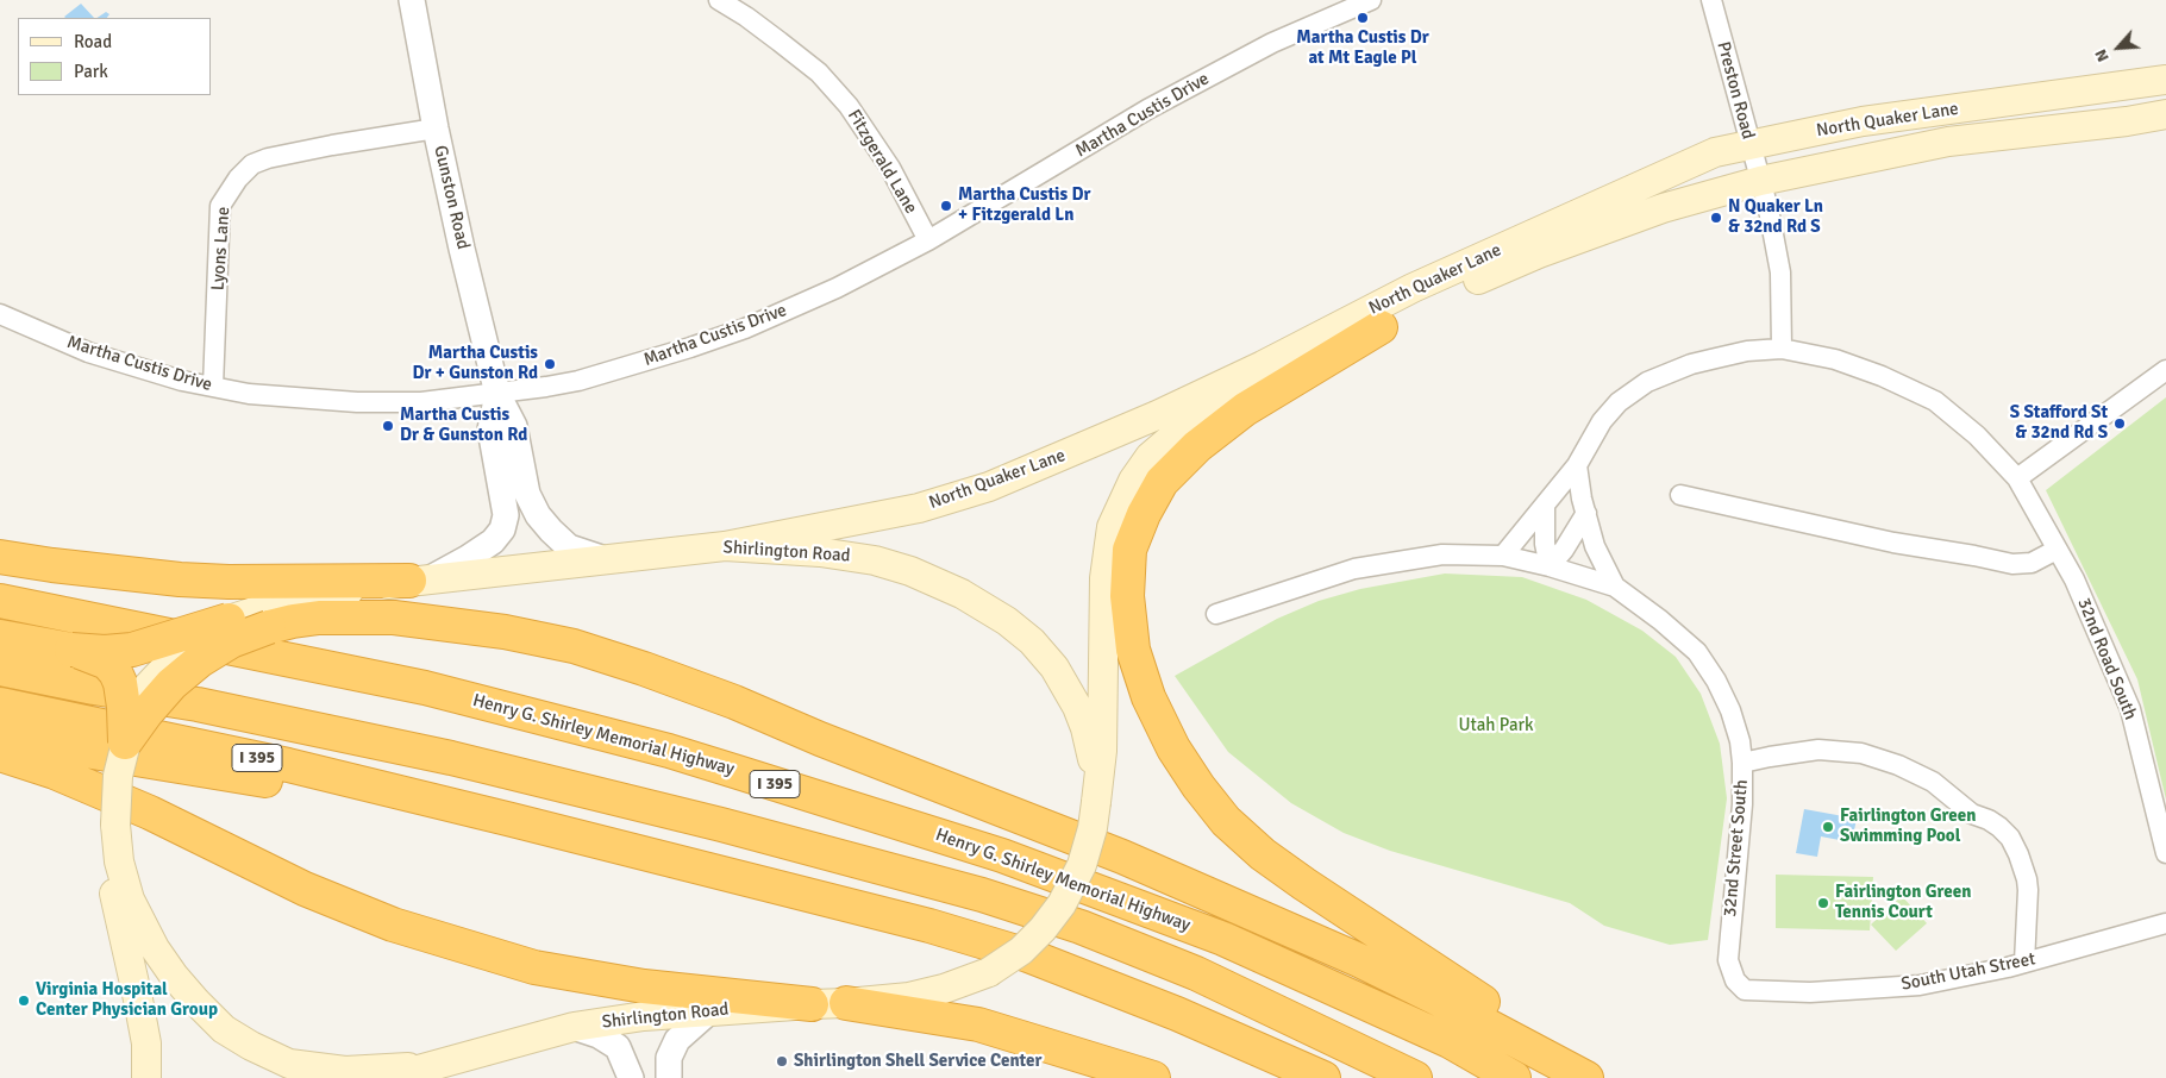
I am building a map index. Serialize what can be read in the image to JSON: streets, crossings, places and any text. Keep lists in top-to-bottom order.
{
  "streets": {
    "highway": ["Henry G. Shirley Memorial Highway", "I 395"],
    "main road": ["North Quaker Lane", "Shirlington Road"],
    "street": [
      "Preston Road",
      "Martha Custis Drive",
      "Fitzgerald Lane",
      "Gunston Road",
      "Lyons Lane",
      "32nd Road South",
      "32nd Street South",
      "South Utah Street"
    ]
  },
  "crossings": [
    ["Preston Road", "North Quaker Lane"],
    ["Martha Custis Drive", "Fitzgerald Lane"],
    ["Martha Custis Drive", "Gunston Road"],
    ["Martha Custis Drive", "Lyons Lane"],
    ["North Quaker Lane", "Shirlington Road"],
    ["Gunston Road", "Lyons Lane"],
    ["Gunston Road", "Shirlington Road"],
    ["32nd Road South", "32nd Street South"],
    ["32nd Street South", "South Utah Street"]
  ],
  "parks": ["Utah Park"],
  "places": [
    "Martha Custis Dr at Mt Eagle Pl",
    "Martha Custis Dr + Fitzgerald Ln",
    "N Quaker Ln & 32nd Rd S",
    "Martha Custis Dr + Gunston Rd",
    "S Stafford St & 32nd Rd S",
    "Martha Custis Dr & Gunston Rd",
    "Fairlington Green Swimming Pool",
    "Fairlington Green Tennis Court",
    "Virginia Hospital Center Physician Group",
    "Shirlington Shell Service Center"
  ],
  "legend": ["Road", "Park"],
  "north": "bottom left"
}
